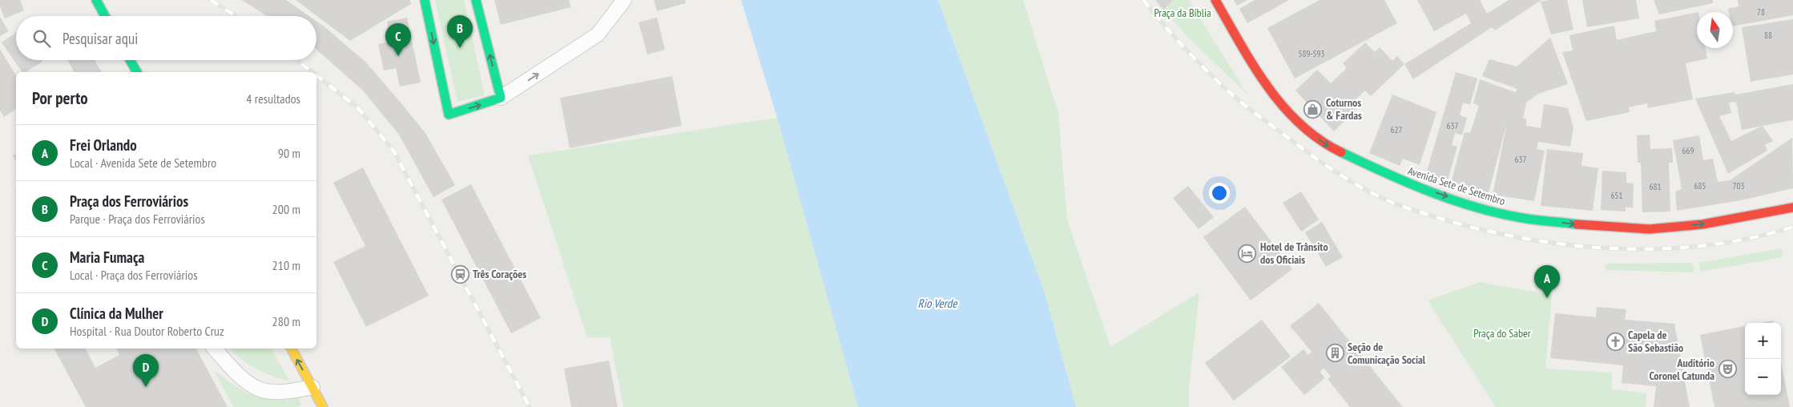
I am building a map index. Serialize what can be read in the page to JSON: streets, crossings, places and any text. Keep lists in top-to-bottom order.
{
  "streets": {
    "main road": ["Avenida Sete de Setembro"]
  },
  "one_way": ["Avenida Sete de Setembro"],
  "water": ["Rio Verde"],
  "parks": ["Praça da Bíblia", "Praça do Saber"],
  "places": {
    "shop": ["Coturnos & Fardas"],
    "hotel": ["Hotel de Trânsito dos Oficiais"],
    "station": ["Três Corações"],
    "church": ["Capela de São Sebastião"],
    "building": ["Seção de Comunicação Social"],
    "theatre": ["Auditório Coronel Catunda"]
  },
  "house_numbers": [
    "78",
    "88",
    "589-593",
    "637",
    "627",
    "669",
    "637",
    "685",
    "703",
    "681",
    "651"
  ],
  "north": "top",
  "page": {
    "pins": [
      "B",
      "C",
      "A",
      "D"
    ],
    "search": "Pesquisar aqui",
    "heading": ["Por perto", "4 resultados"],
    "list": [
      {
        "mark": "A",
        "name": "Frei Orlando",
        "note": "Local · Avenida Sete de Setembro",
        "value": "90 m"
      },
      {
        "mark": "B",
        "name": "Praça dos Ferroviários",
        "note": "Parque · Praça dos Ferroviários",
        "value": "200 m"
      },
      {
        "mark": "C",
        "name": "Maria Fumaça",
        "note": "Local · Praça dos Ferroviários",
        "value": "210 m"
      },
      {
        "mark": "D",
        "name": "Clínica da Mulher",
        "note": "Hospital · Rua Doutor Roberto Cruz",
        "value": "280 m"
      }
    ],
    "map_buttons": ["+", "−"]
  }
}
